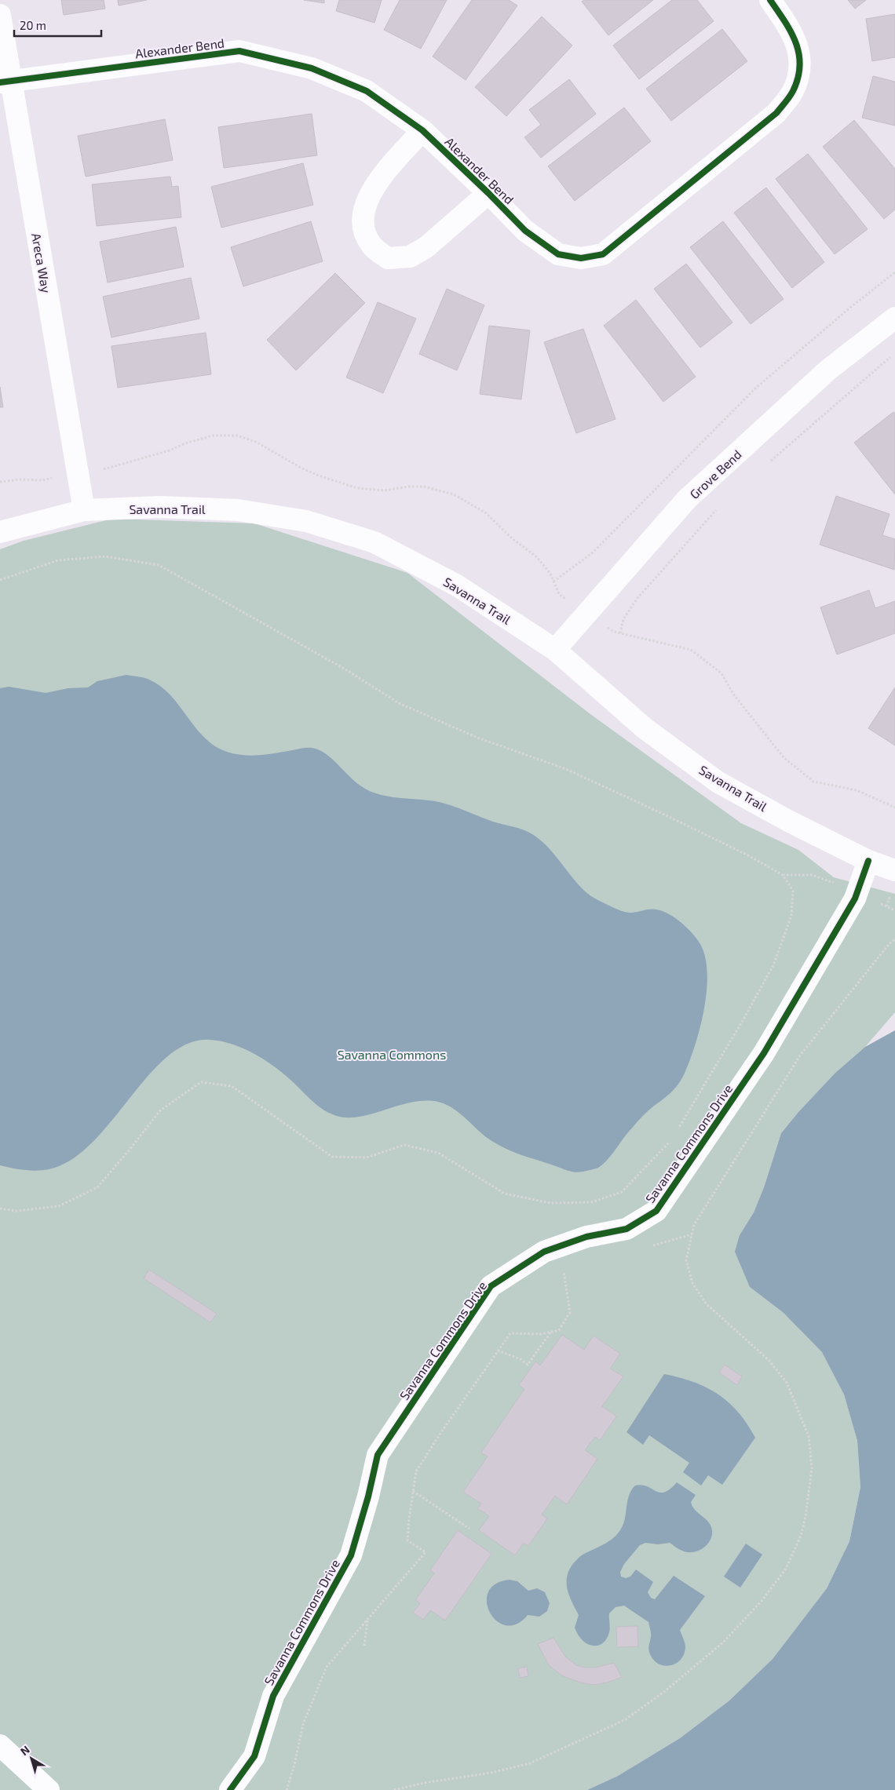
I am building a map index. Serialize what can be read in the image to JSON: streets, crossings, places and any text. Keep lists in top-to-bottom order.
{
  "streets": {
    "street": [
      "Alexander Bend",
      "Areca Way",
      "Grove Bend",
      "Savanna Trail",
      "Savanna Commons Drive"
    ]
  },
  "crossings": [
    ["Alexander Bend", "Areca Way"],
    ["Areca Way", "Savanna Trail"],
    ["Grove Bend", "Savanna Trail"],
    ["Savanna Trail", "Savanna Commons Drive"]
  ],
  "parks": ["Savanna Commons"],
  "scale_bar": "20 m",
  "north": "top left"
}
